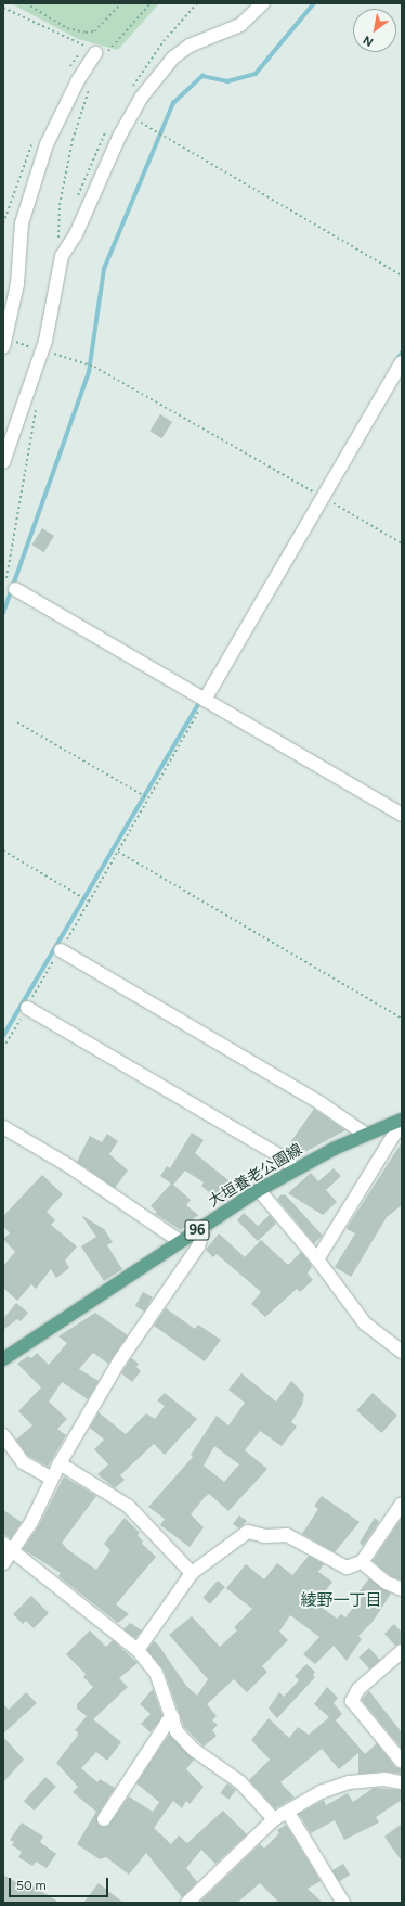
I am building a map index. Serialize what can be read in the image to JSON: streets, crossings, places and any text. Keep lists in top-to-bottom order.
{
  "streets": {
    "main road": ["大垣養老公園線", "96"]
  },
  "districts": ["綾野一丁目"],
  "scale_bar": "50 m",
  "north": "bottom left"
}
